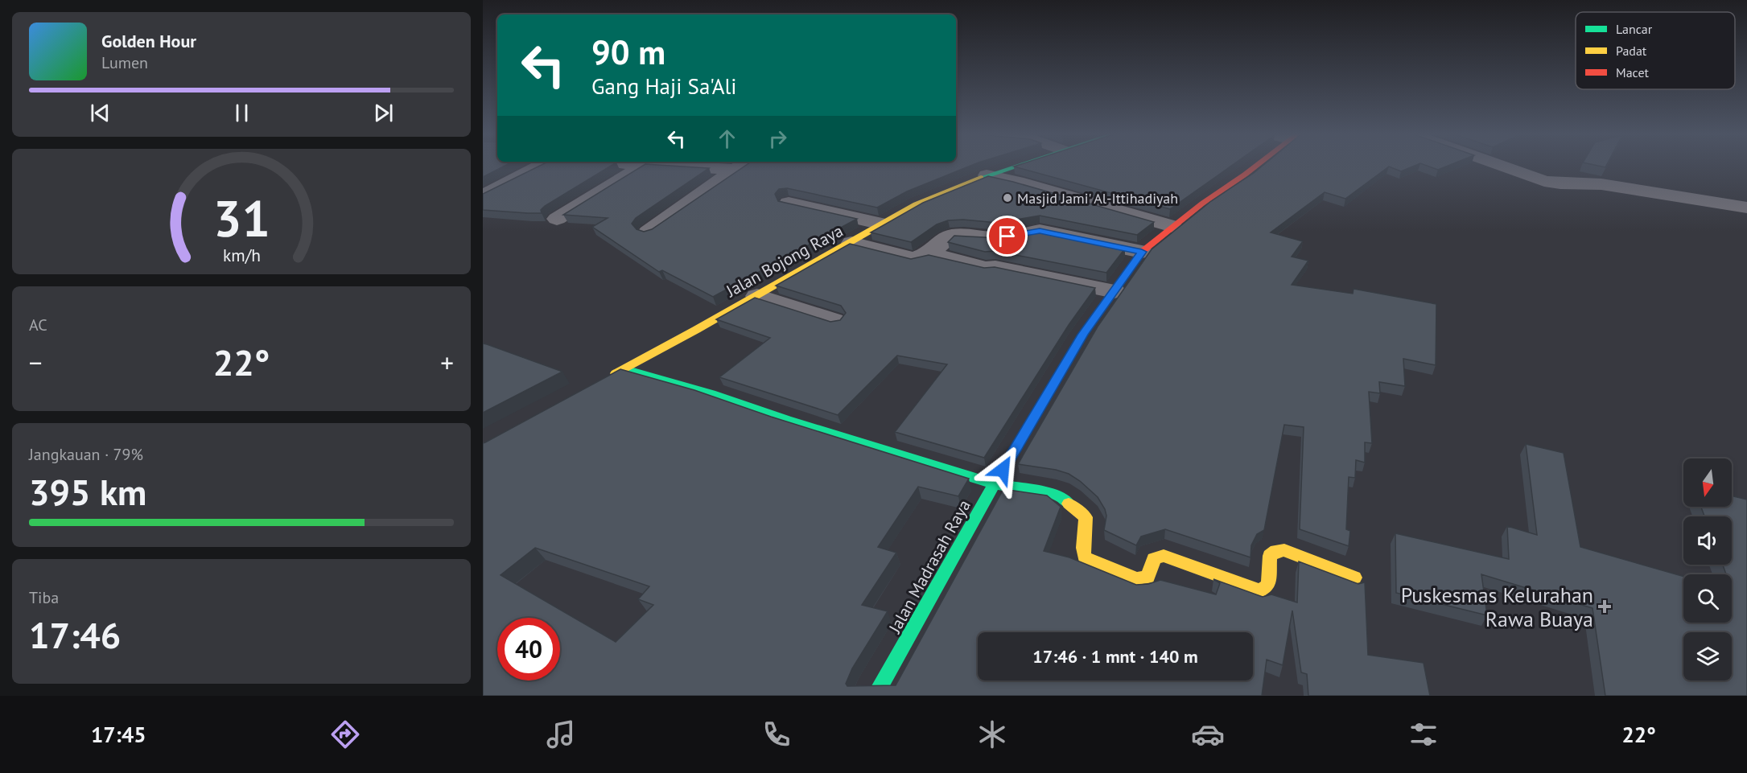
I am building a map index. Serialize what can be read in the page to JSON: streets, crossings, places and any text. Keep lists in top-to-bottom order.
{
  "streets": {
    "street": ["Jalan Bojong Raya", "Jalan Madrasah Raya"]
  },
  "places": {
    "other": ["Masjid Jami' Al-Ittihadiyah"],
    "health": ["Puskesmas Kelurahan Rawa Buaya"]
  },
  "legend": ["Lancar", "Padat", "Macet"],
  "north": "bottom",
  "page": {
    "turn": ["90 m", "Gang Haji Sa'Ali"],
    "song": ["Golden Hour", "Lumen"],
    "tile": [
      "AC",
      ["Jangkauan · 79%", "395 km"],
      ["Tiba", "17:46"]
    ],
    "heat": ["−", "22°", "+"],
    "limit": "40",
    "trip": "17:46 · 1 mnt · 140 m",
    "tabs": ["17:45", "22°"],
    "gauge": ["31", "km/h"]
  }
}
